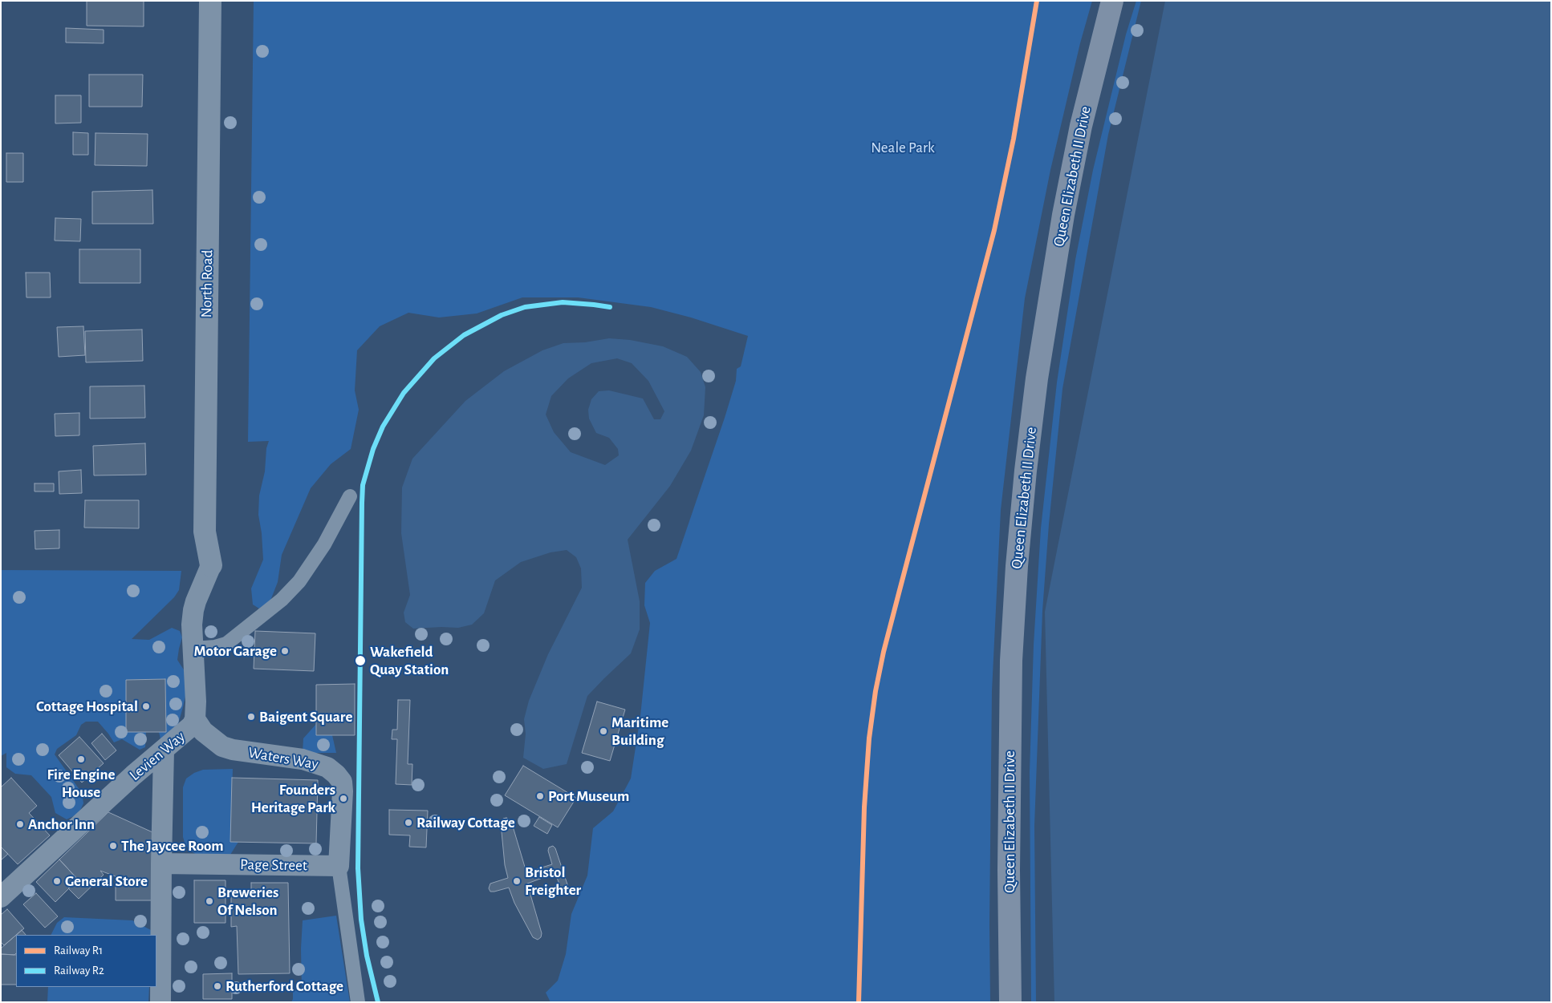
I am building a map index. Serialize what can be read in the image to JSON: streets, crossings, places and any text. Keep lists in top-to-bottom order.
{
  "streets": {
    "highway": ["Queen Elizabeth II Drive"],
    "street": [
      "North Road",
      "Levien Way",
      "Waters Way",
      "Page Street"
    ]
  },
  "crossings": [
    ["North Road", "Levien Way"],
    ["Levien Way", "Waters Way"],
    ["Waters Way", "Page Street"]
  ],
  "parks": ["Neale Park"],
  "places": [
    "Motor Garage",
    "Wakefield Quay Station",
    "Cottage Hospital",
    "Baigent Square",
    "Maritime Building",
    "Fire Engine House",
    "Port Museum",
    "Founders Heritage Park",
    "Railway Cottage",
    "Anchor Inn",
    "The Jaycee Room",
    "General Store",
    "Bristol Freighter",
    "Breweries Of Nelson",
    "Rutherford Cottage"
  ],
  "lines": ["rail line R1", "rail line R2"],
  "legend": ["Railway R1", "Railway R2"]
}
